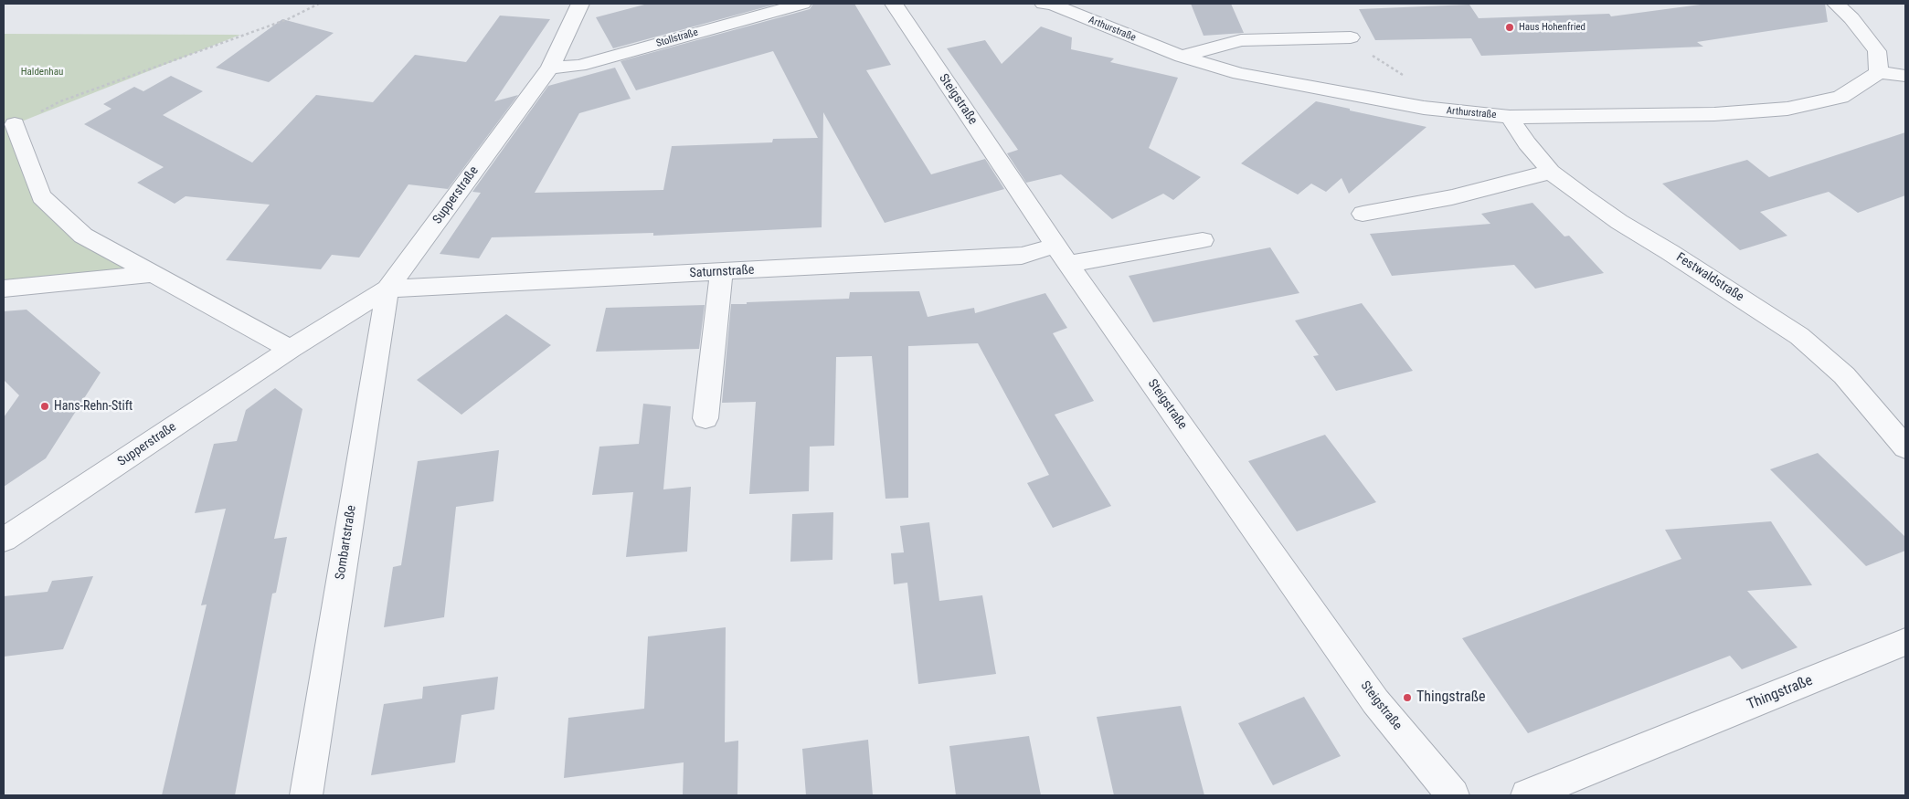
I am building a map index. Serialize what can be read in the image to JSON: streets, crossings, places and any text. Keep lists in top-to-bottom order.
{
  "streets": {
    "street": [
      "Arthurstraße",
      "Stollstraße",
      "Steigstraße",
      "Supperstraße",
      "Saturnstraße",
      "Festwaldstraße",
      "Sombartstraße",
      "Thingstraße"
    ]
  },
  "crossings": [
    ["Arthurstraße", "Festwaldstraße"],
    ["Stollstraße", "Supperstraße"],
    ["Steigstraße", "Saturnstraße"],
    ["Supperstraße", "Saturnstraße"],
    ["Supperstraße", "Sombartstraße"],
    ["Saturnstraße", "Sombartstraße"]
  ],
  "parks": ["Haldenhau"],
  "places": ["Haus Hohenfried", "Hans-Rehn-Stift", "Thingstraße"]
}
